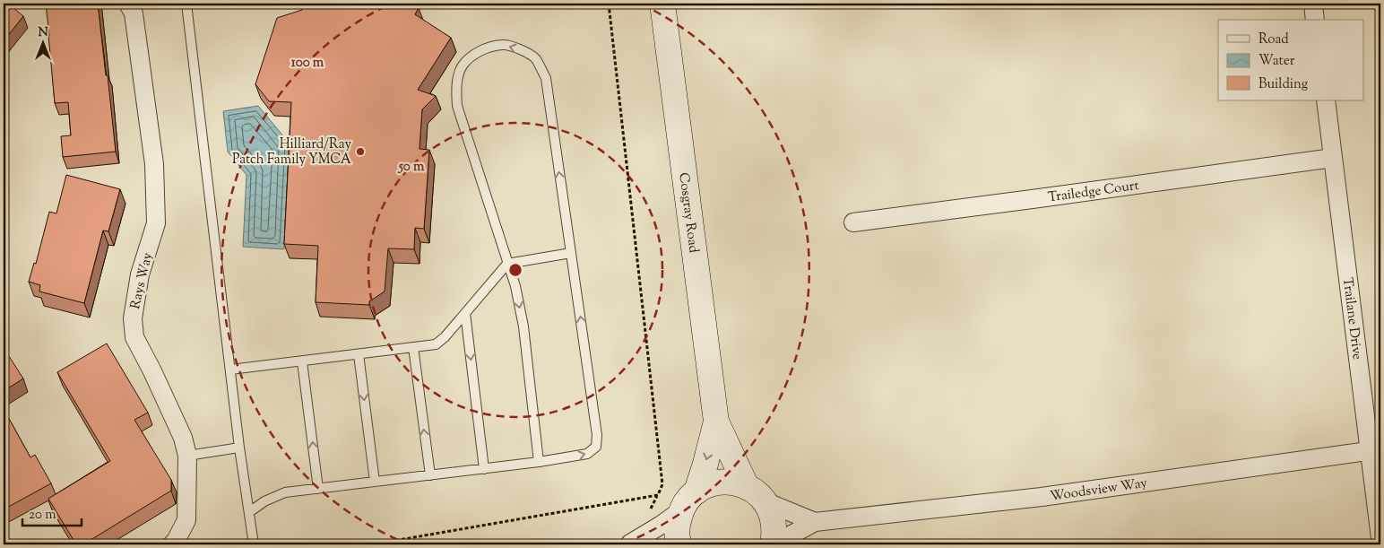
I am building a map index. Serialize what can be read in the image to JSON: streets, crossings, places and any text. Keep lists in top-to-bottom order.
{
  "streets": {
    "main road": ["Cosgray Road"],
    "street": [
      "Trailedge Court",
      "Rays Way",
      "Trailane Drive",
      "Woodsview Way"
    ]
  },
  "crossings": [
    ["Trailedge Court", "Trailane Drive"],
    ["Cosgray Road", "Woodsview Way"],
    ["Trailane Drive", "Woodsview Way"]
  ],
  "places": ["Hilliard/Ray Patch Family YMCA"],
  "legend": ["Road", "Water", "Building"],
  "scale_bar": "20 m",
  "north": "top",
  "rings": ["100 m", "50 m"]
}
